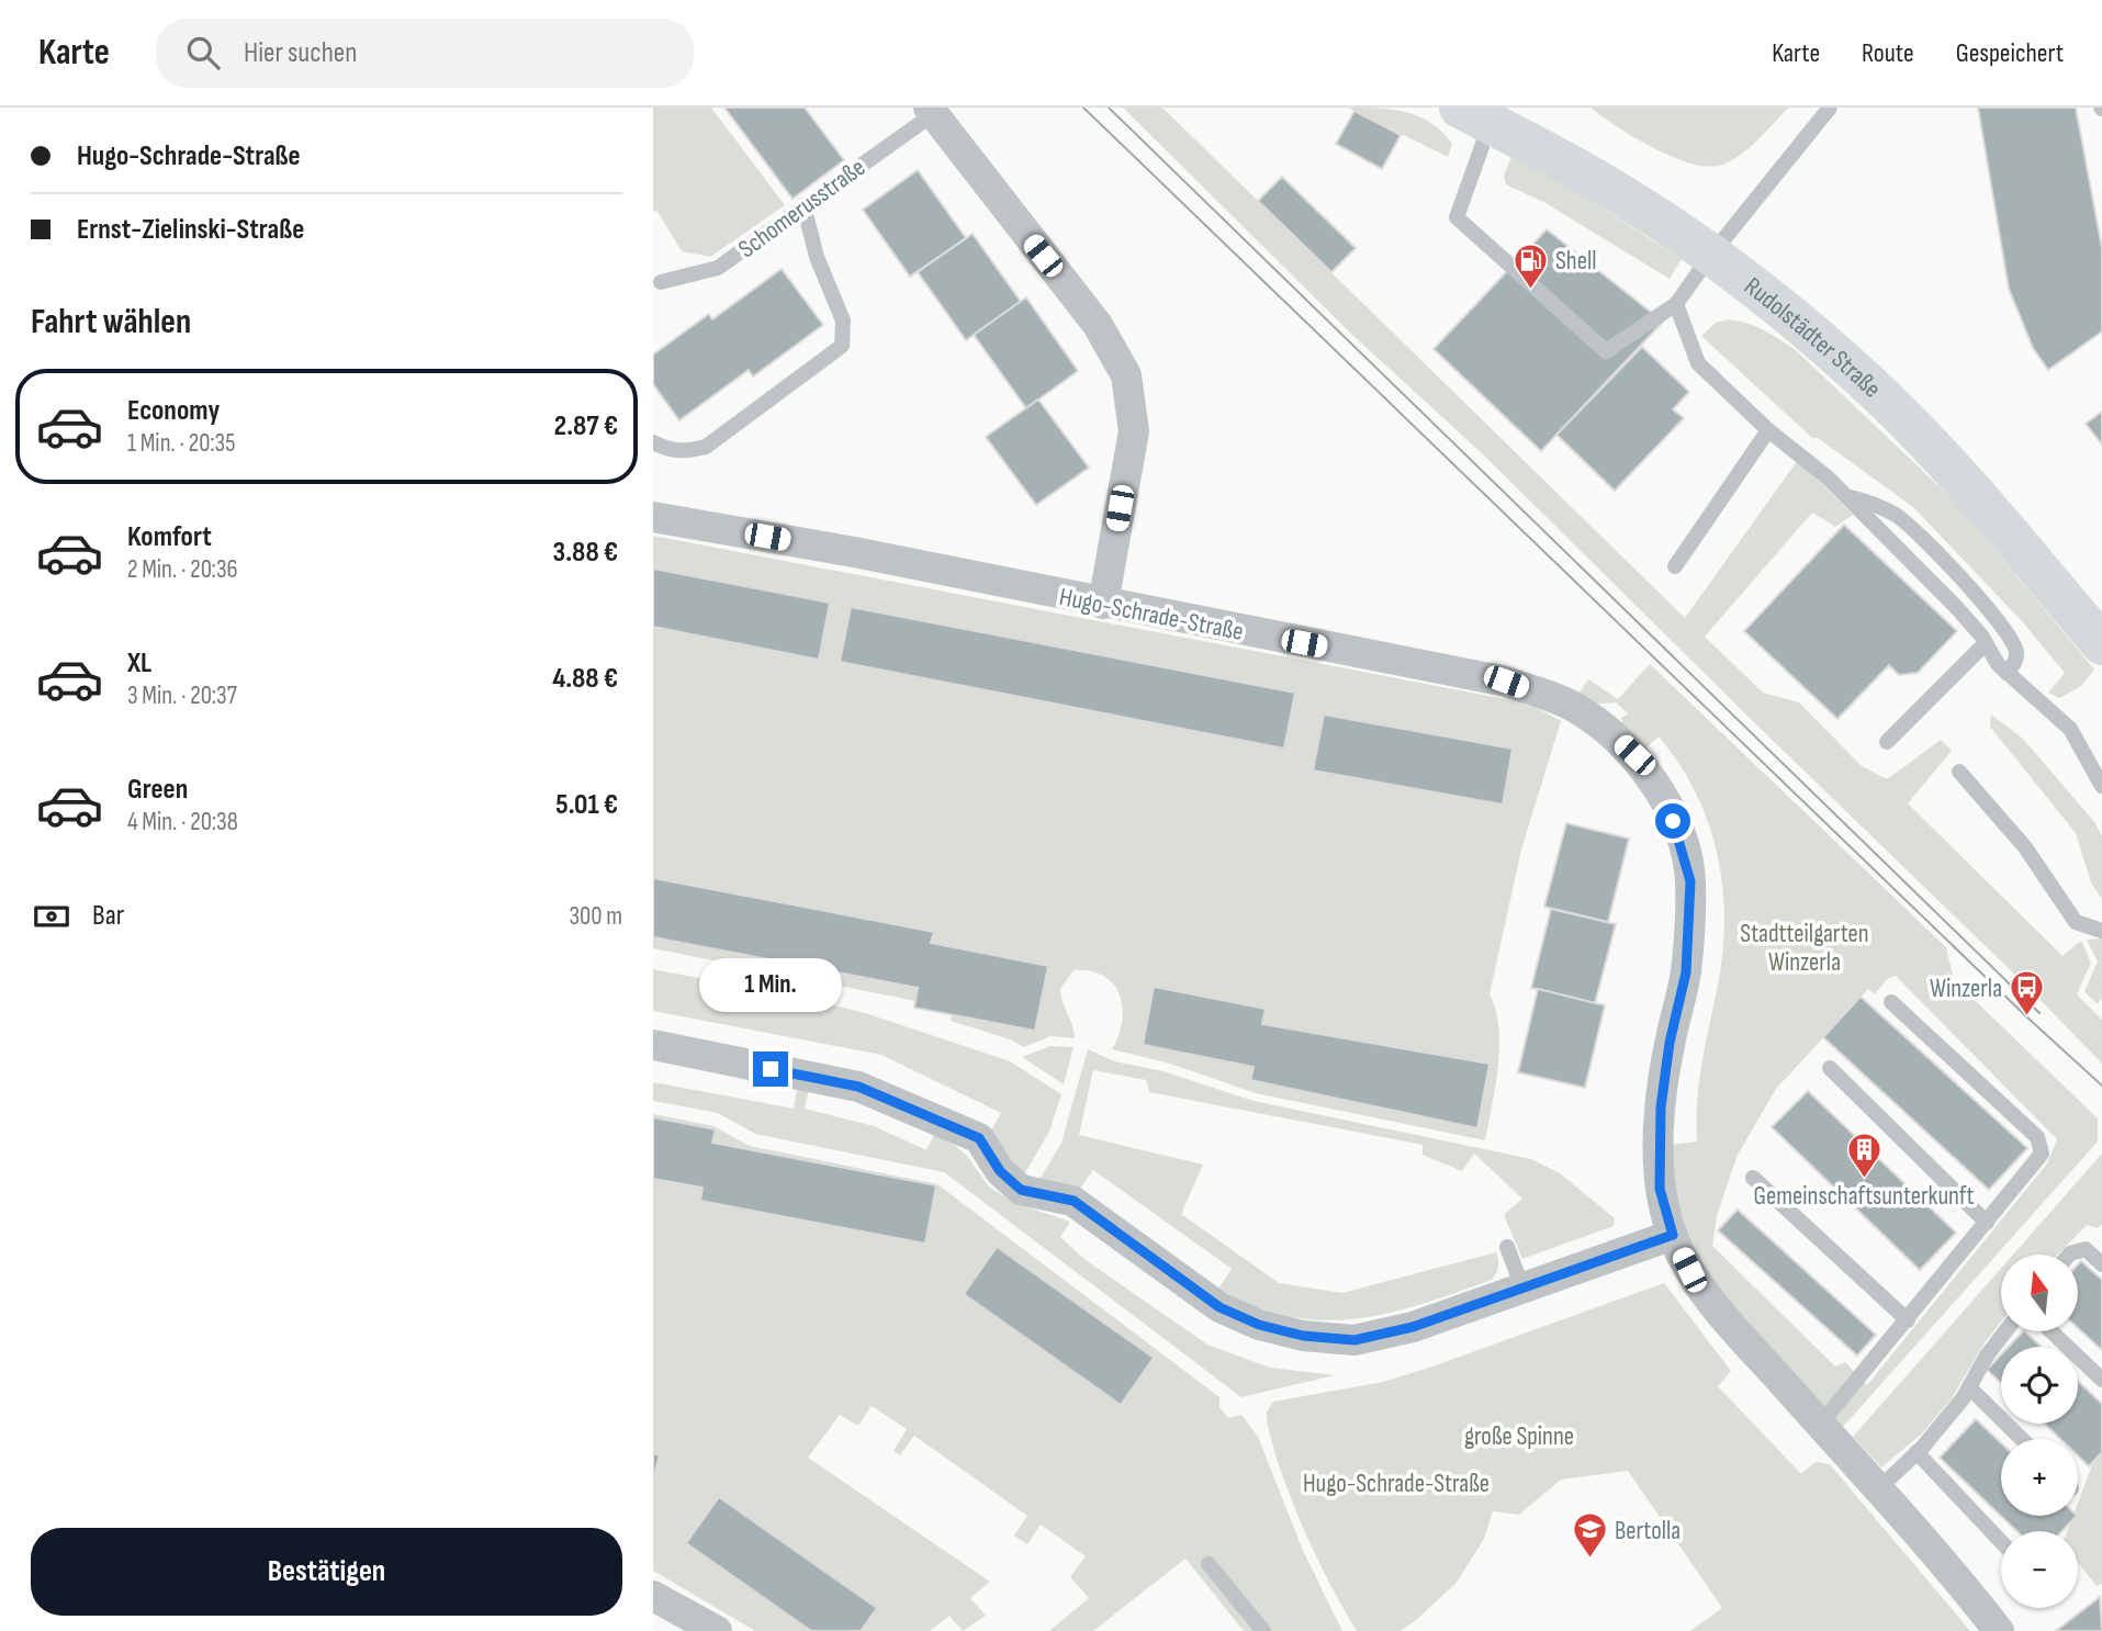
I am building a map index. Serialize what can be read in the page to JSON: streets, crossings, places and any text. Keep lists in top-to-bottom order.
{
  "streets": {
    "street": ["Schomerusstraße", "Rudolstädter Straße", "Hugo-Schrade-Straße"]
  },
  "crossings": [
    ["Schomerusstraße", "Hugo-Schrade-Straße"]
  ],
  "parks": ["Stadtteilgarten Winzerla", "große Spinne", "Hugo-Schrade-Straße"],
  "places": {
    "fuel station": ["Shell"],
    "bus stop": ["Winzerla"],
    "building": ["Gemeinschaftsunterkunft"],
    "school or university": ["Bertolla"]
  },
  "north": "top",
  "page": {
    "header": "Karte",
    "search": "Hier suchen",
    "nav": ["Karte", "Route", "Gespeichert"],
    "banner": ["Hugo-Schrade-Straße", "Ernst-Zielinski-Straße"],
    "heading": "Fahrt wählen",
    "list": [
      {
        "name": "Economy",
        "note": "1 Min. · 20:35",
        "value": "2.87 €"
      },
      {
        "name": "Komfort",
        "note": "2 Min. · 20:36",
        "value": "3.88 €"
      },
      {
        "name": "XL",
        "note": "3 Min. · 20:37",
        "value": "4.88 €"
      },
      {
        "name": "Green",
        "note": "4 Min. · 20:38",
        "value": "5.01 €"
      }
    ],
    "pay": ["Bar", "300 m"],
    "bubble": "1 Min.",
    "map_buttons": ["+", "−"],
    "buttons": "Bestätigen"
  }
}
